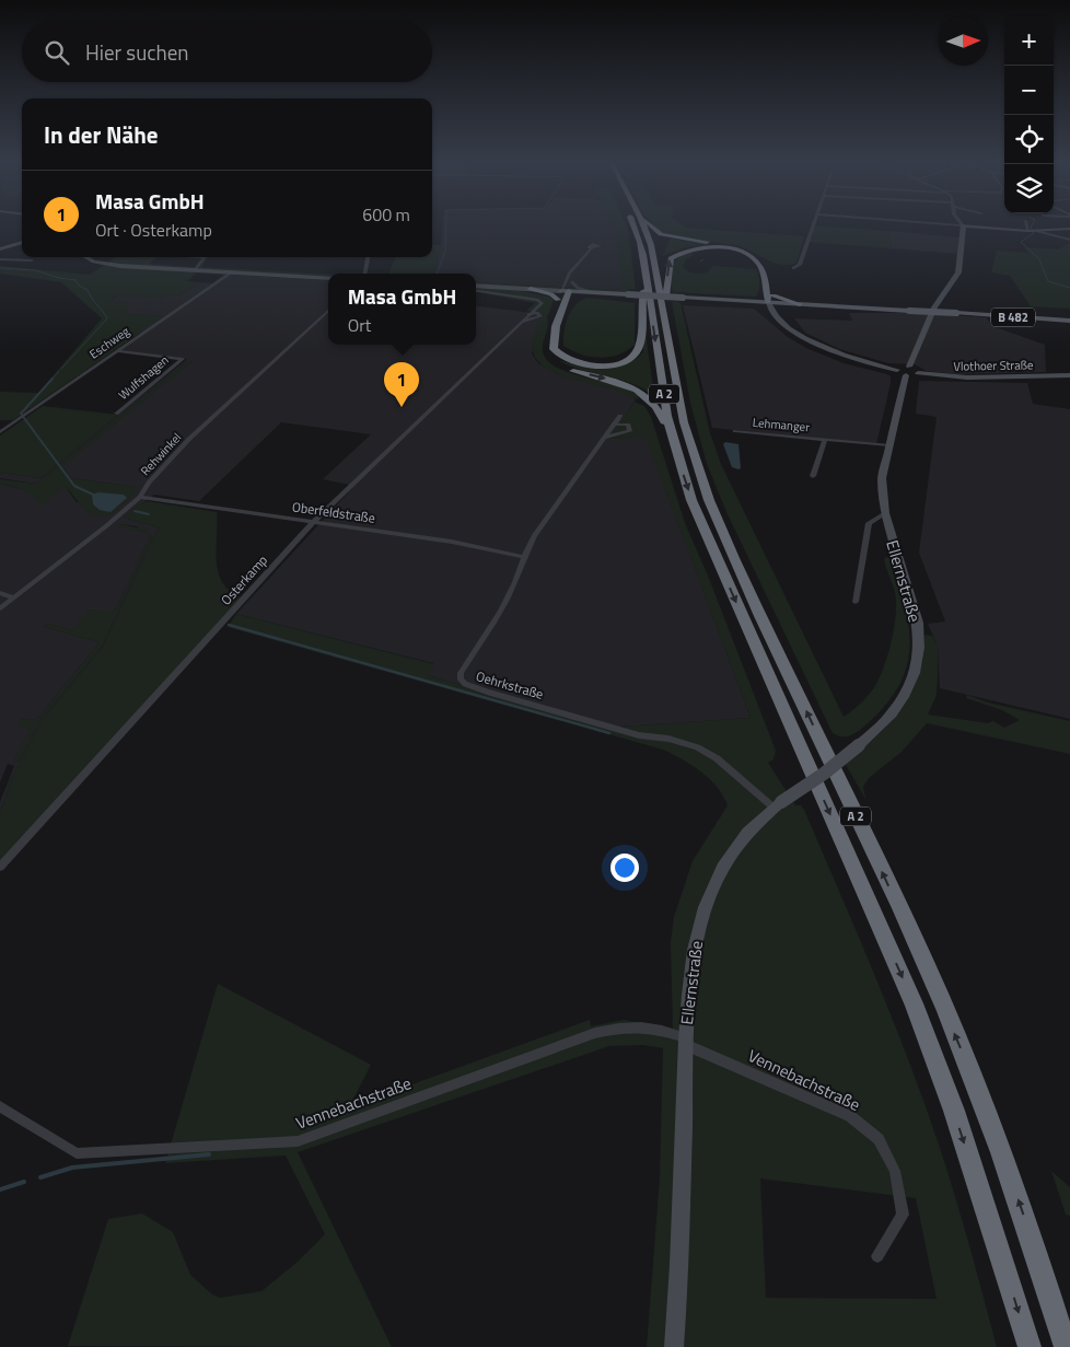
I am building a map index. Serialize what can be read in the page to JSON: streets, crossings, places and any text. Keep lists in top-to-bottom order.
{
  "streets": {
    "highway": ["A 2"],
    "main road": ["B 482"],
    "street": [
      "Eschweg",
      "Vlothoer Straße",
      "Wulfshagen",
      "Lehmanger",
      "Rehwinkel",
      "Oberfeldstraße",
      "Osterkamp",
      "Ellernstraße",
      "Oehrkstraße",
      "Vennebachstraße"
    ]
  },
  "crossings": [
    ["Eschweg", "Wulfshagen"],
    ["Vlothoer Straße", "Ellernstraße"],
    ["Lehmanger", "Ellernstraße"],
    ["Rehwinkel", "Oberfeldstraße"],
    ["Oberfeldstraße", "Osterkamp"],
    ["Oberfeldstraße", "Oehrkstraße"],
    ["Ellernstraße", "Oehrkstraße"],
    ["Ellernstraße", "Vennebachstraße"]
  ],
  "north": "right",
  "page": {
    "map_buttons": ["+", "−"],
    "search": "Hier suchen",
    "heading": "In der Nähe",
    "list": [
      {
        "mark": "1",
        "name": "Masa GmbH",
        "note": "Ort · Osterkamp",
        "value": "600 m"
      }
    ],
    "popup": ["Masa GmbH", "Ort"],
    "pins": "1"
  }
}
